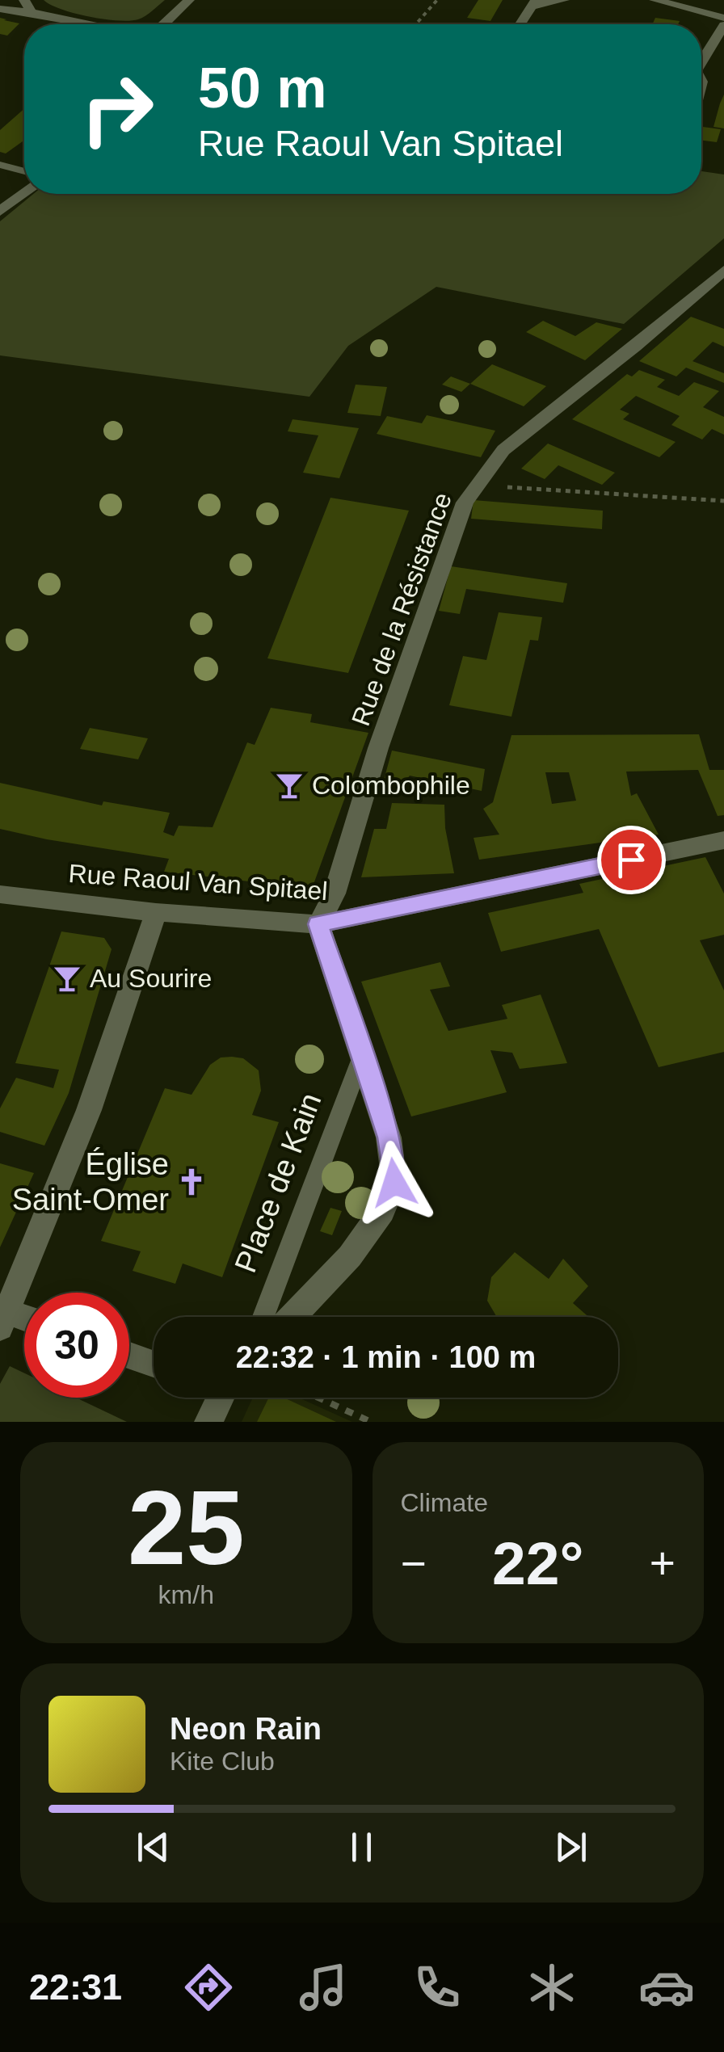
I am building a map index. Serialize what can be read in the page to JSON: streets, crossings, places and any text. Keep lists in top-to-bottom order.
{
  "streets": {
    "street": ["Rue de la Résistance", "Rue Raoul Van Spitael"],
    "lane": ["Place de Kain"]
  },
  "crossings": [
    ["Rue de la Résistance", "Rue Raoul Van Spitael"]
  ],
  "places": {
    "bar": ["Colombophile", "Au Sourire"],
    "church": ["Église Saint-Omer"]
  },
  "page": {
    "turn": ["50 m", "Rue Raoul Van Spitael"],
    "limit": "30",
    "trip": "22:32 · 1 min · 100 m",
    "tile": [
      ["25", "km/h"],
      "Climate"
    ],
    "heat": ["−", "22°", "+"],
    "song": ["Neon Rain", "Kite Club"],
    "tabs": "22:31"
  }
}
